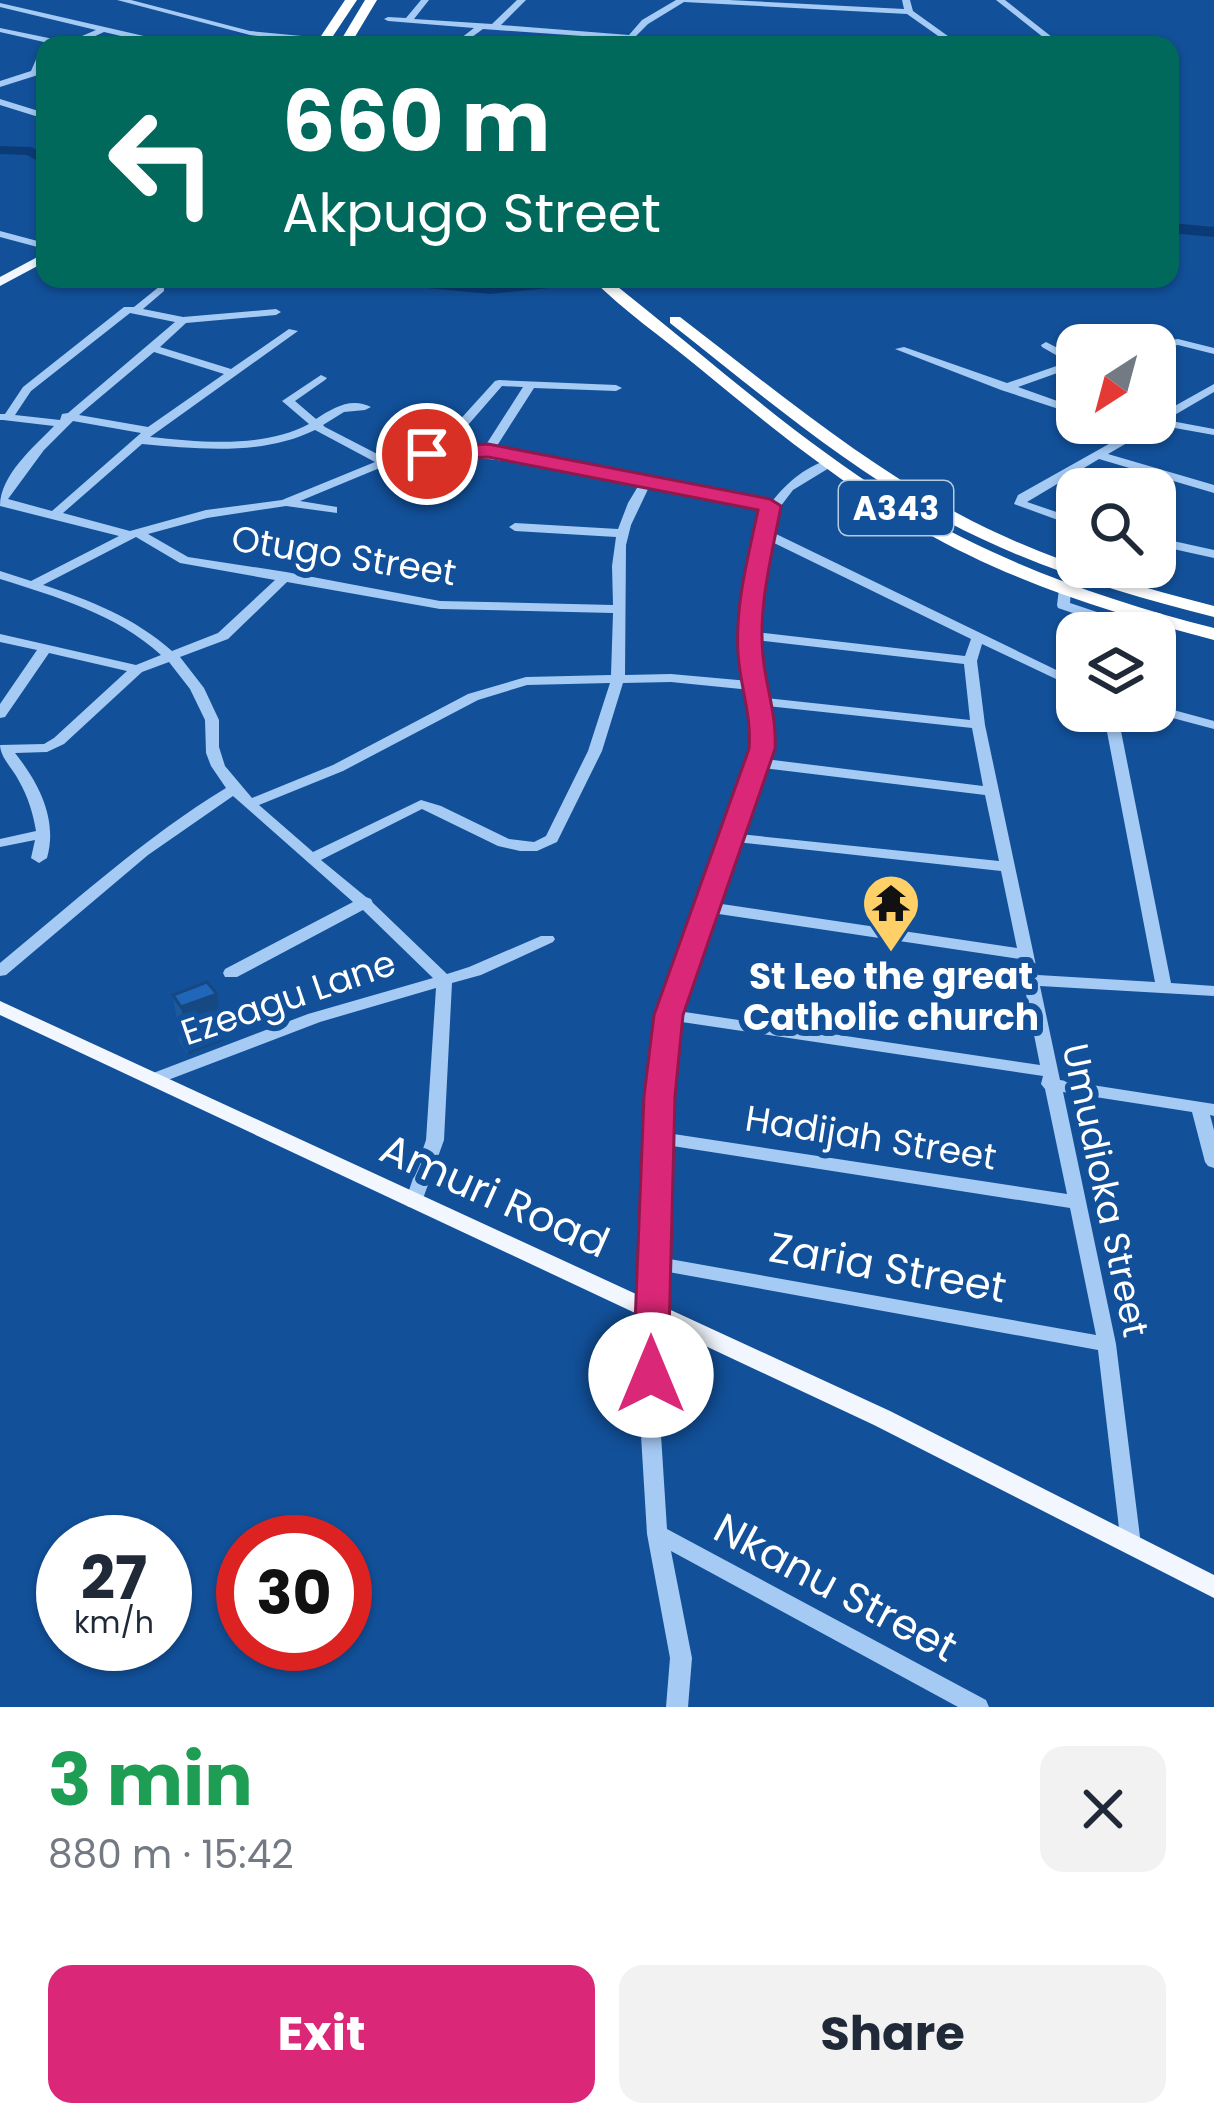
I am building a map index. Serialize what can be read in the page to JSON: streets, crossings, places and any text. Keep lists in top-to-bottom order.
{
  "streets": {
    "highway": ["A343"],
    "main road": ["Amuri Road"],
    "street": [
      "Otugo Street",
      "Ezeagu Lane",
      "Hadijah Street",
      "Umudioka Street",
      "Zaria Street",
      "Nkanu Street"
    ]
  },
  "crossings": [
    ["Ezeagu Lane", "Amuri Road"],
    ["Hadijah Street", "Umudioka Street"],
    ["Umudioka Street", "Amuri Road"],
    ["Umudioka Street", "Zaria Street"]
  ],
  "places": {
    "temple": ["St Leo the great Catholic church"]
  },
  "north": "bottom left",
  "page": {
    "turn": ["660 m", "Akpugo Street"],
    "speed": "27 km/h",
    "limit": "30",
    "heading": ["3 min", "880 m · 15:42"],
    "buttons": ["Exit", "Share"]
  }
}
